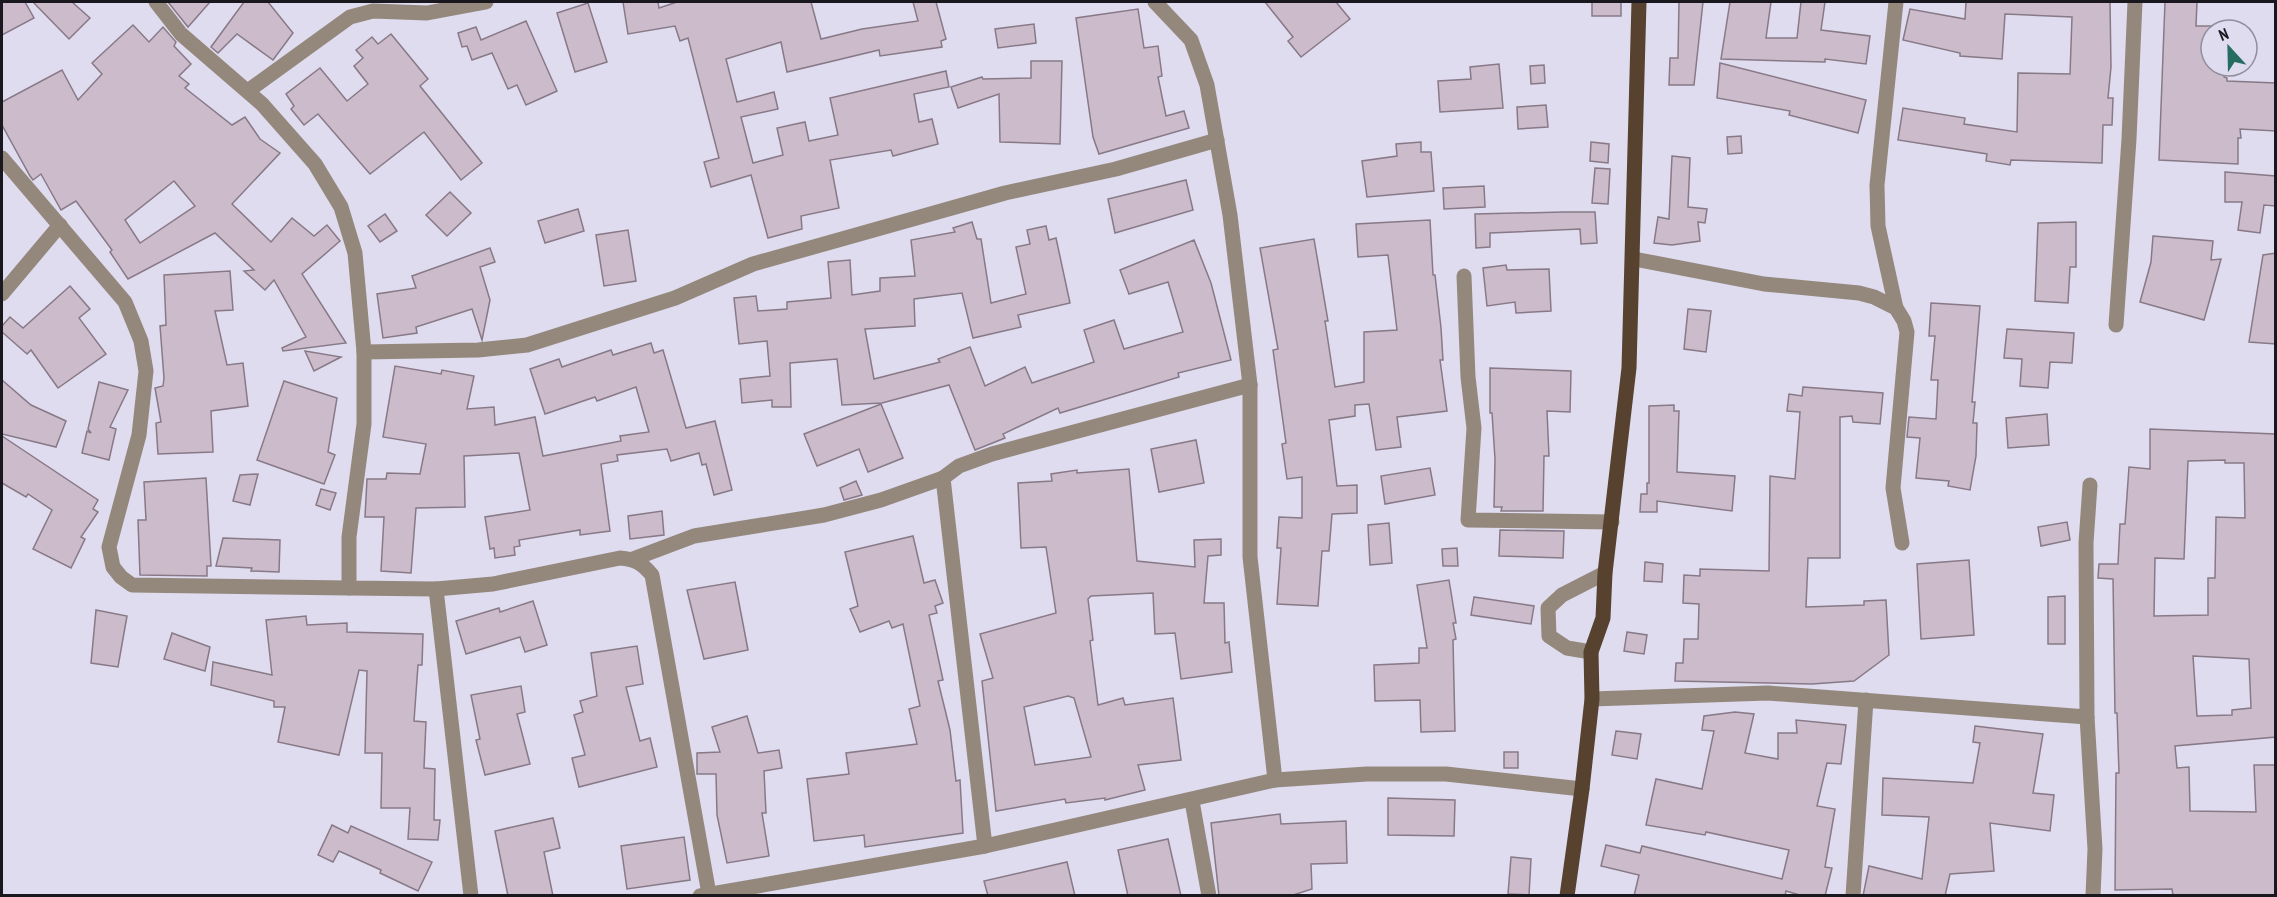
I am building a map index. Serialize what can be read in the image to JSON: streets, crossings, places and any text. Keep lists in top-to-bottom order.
{
  "north": "top"
}
